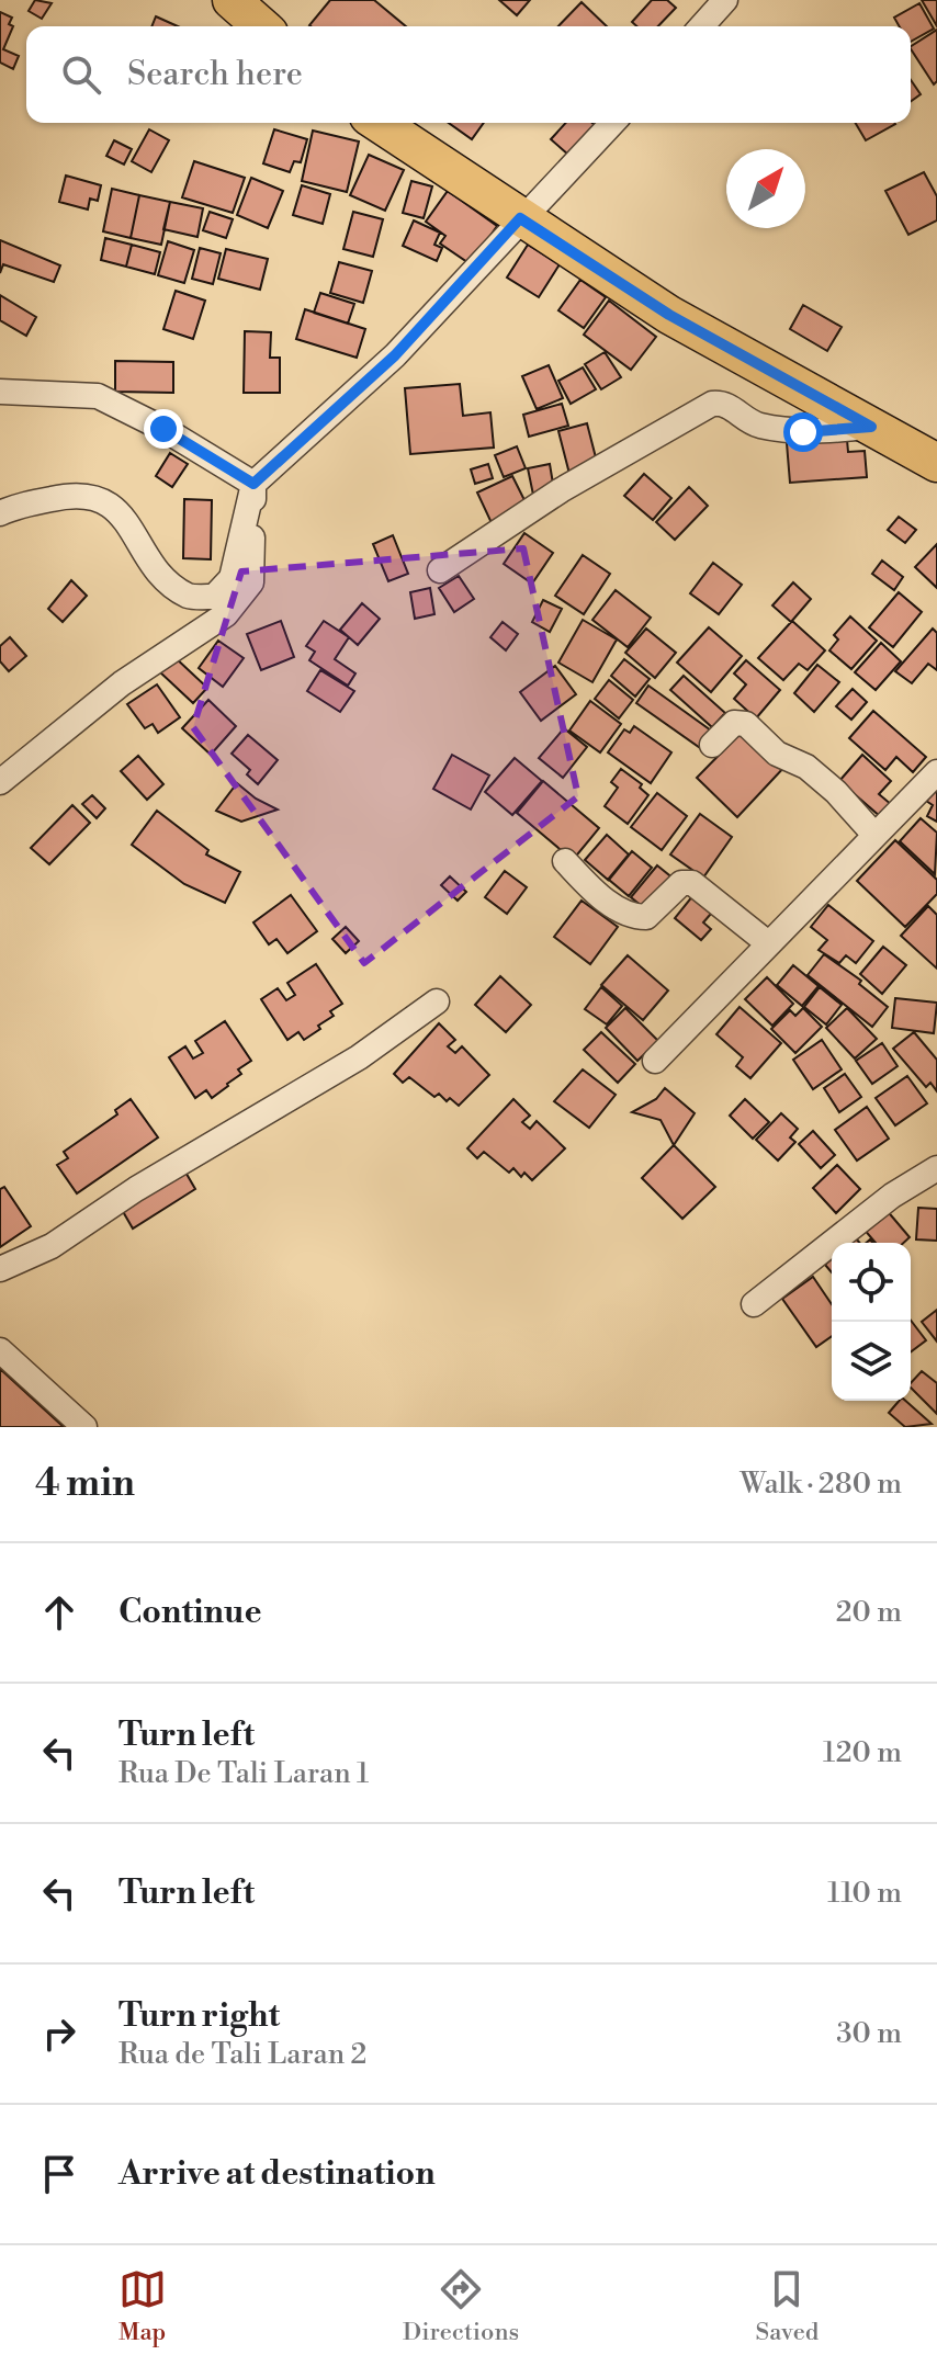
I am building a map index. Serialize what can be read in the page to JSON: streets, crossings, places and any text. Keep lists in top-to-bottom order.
{
  "north": "top right",
  "page": {
    "search": "Search here",
    "heading": ["4 min", "Walk · 280 m"],
    "list": [
      ["Continue", "20 m"],
      ["Turn left", "Rua De Tali Laran 1", "120 m"],
      ["Turn left", "110 m"],
      ["Turn right", "Rua de Tali Laran 2", "30 m"],
      "Arrive at destination"
    ],
    "nav": ["Map", "Directions", "Saved"]
  }
}
